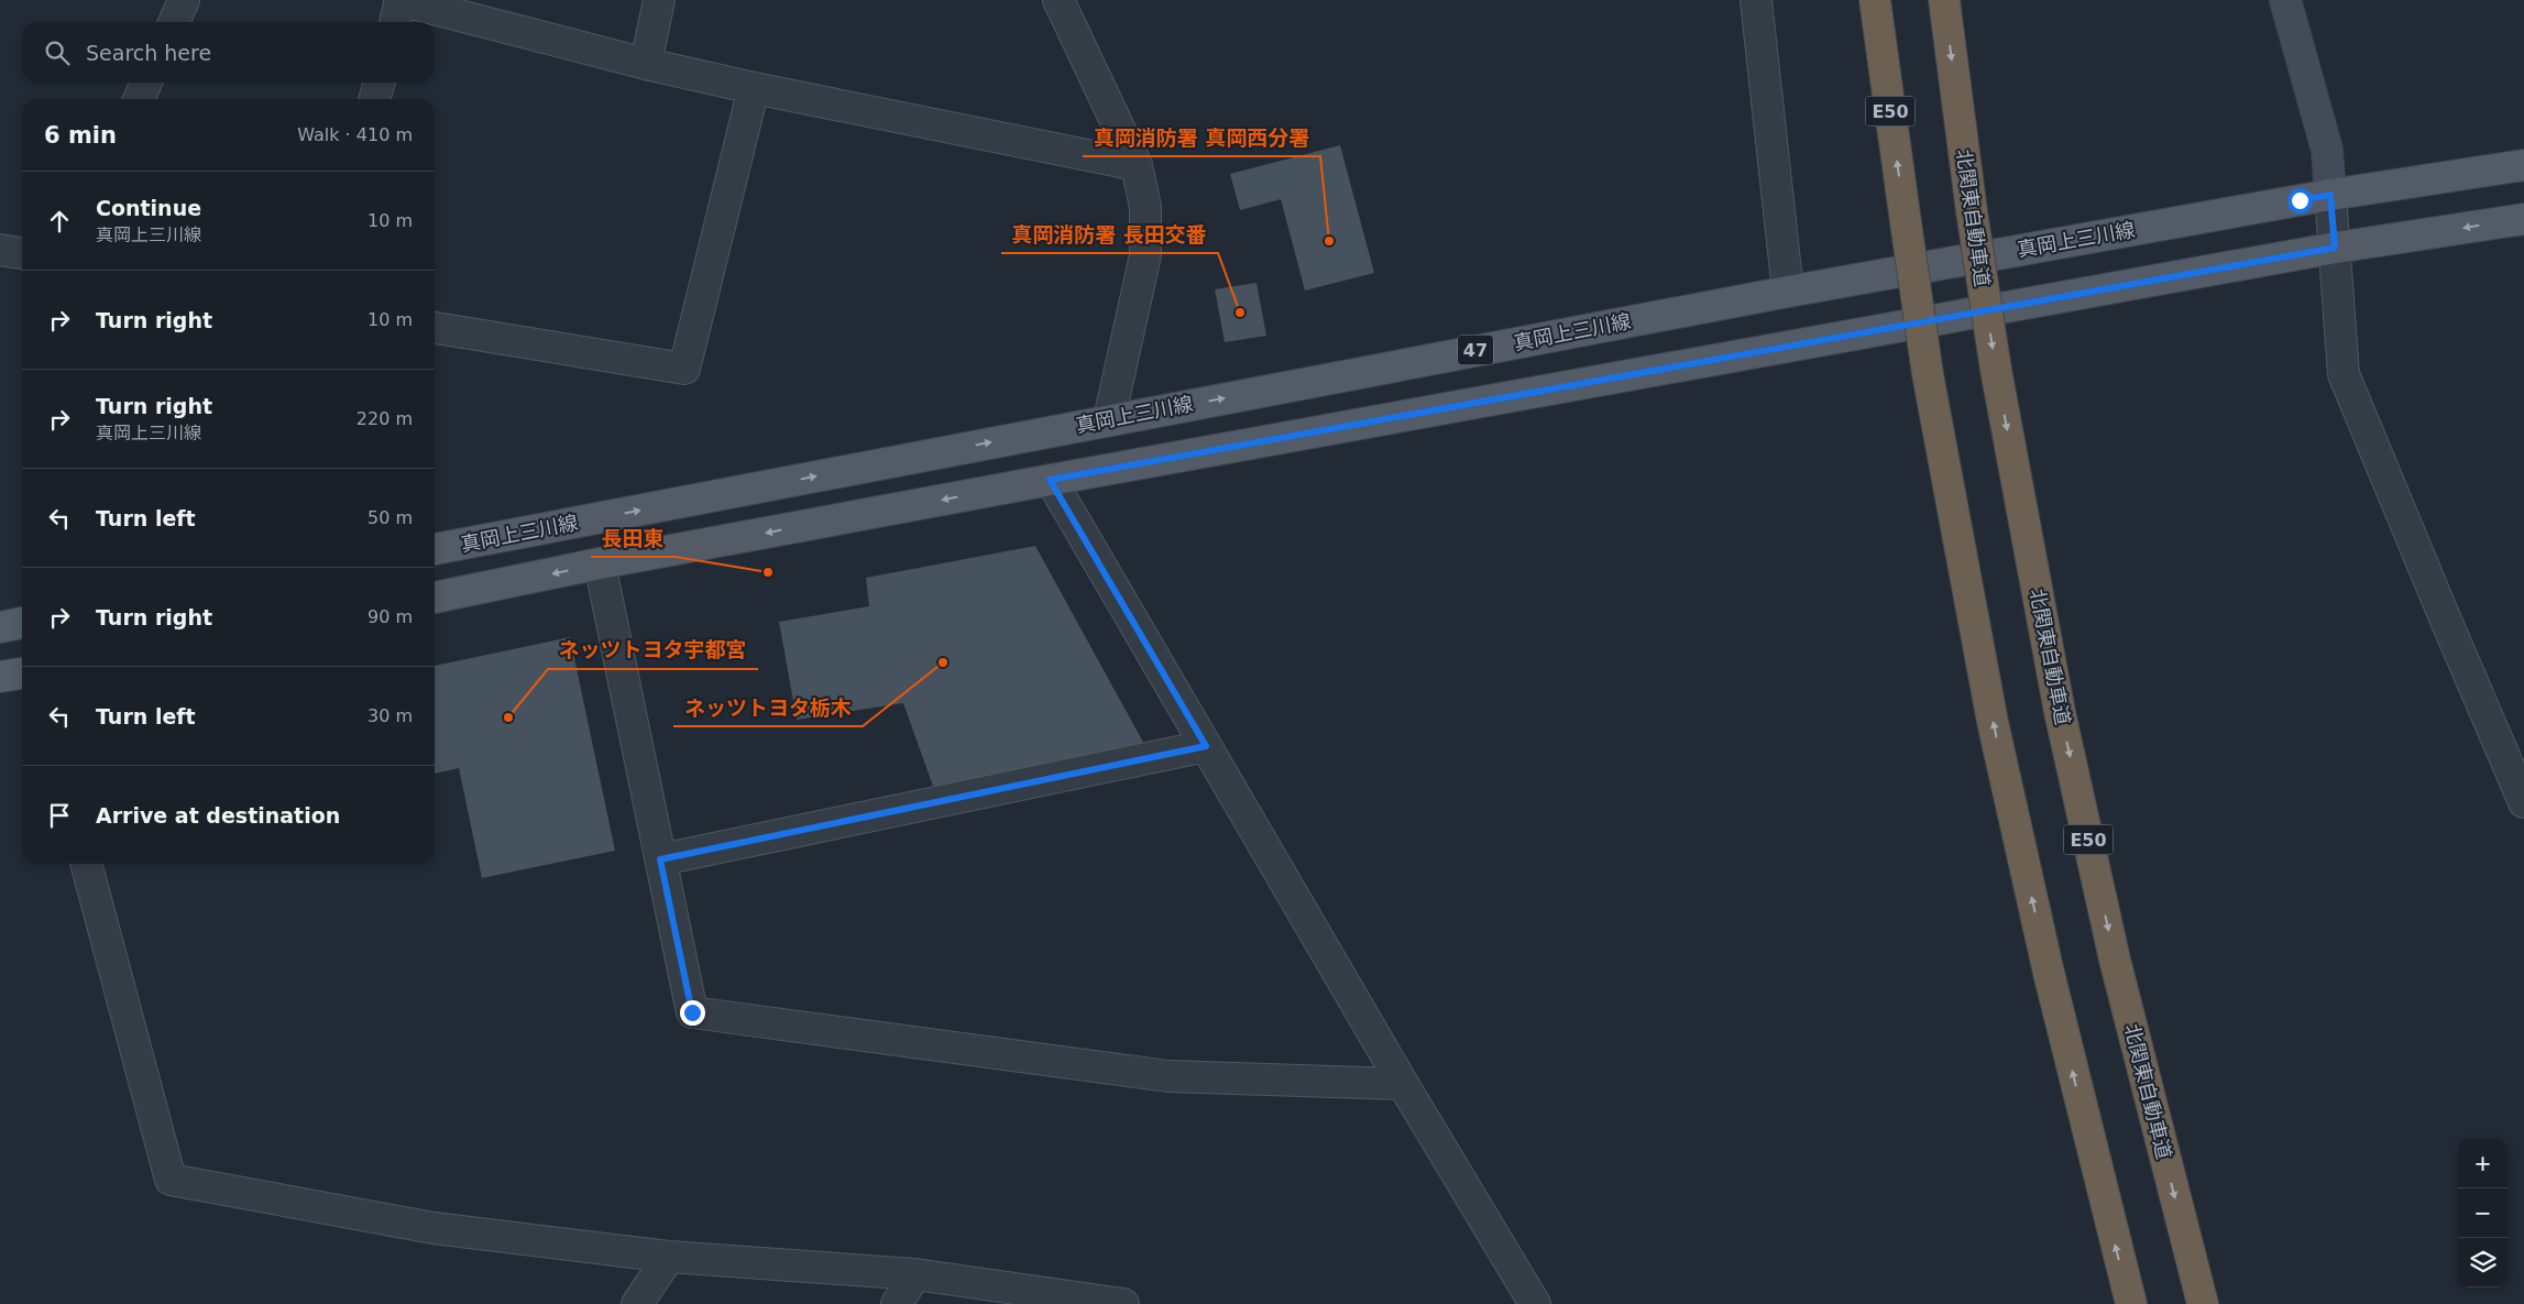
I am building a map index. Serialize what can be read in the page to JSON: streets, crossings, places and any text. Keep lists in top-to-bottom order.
{
  "streets": {
    "highway": ["E50", "北関東自動車道"],
    "main road": ["真岡上三川線", "47"]
  },
  "places": [
    "真岡消防署 真岡西分署",
    "真岡消防署 長田交番",
    "長田東",
    "ネッツトヨタ栃木",
    "ネッツトヨタ宇都宮"
  ],
  "page": {
    "search": "Search here",
    "heading": ["6 min", "Walk · 410 m"],
    "list": [
      ["Continue", "真岡上三川線", "10 m"],
      ["Turn right", "10 m"],
      ["Turn right", "真岡上三川線", "220 m"],
      ["Turn left", "50 m"],
      ["Turn right", "90 m"],
      ["Turn left", "30 m"],
      "Arrive at destination"
    ],
    "map_buttons": ["+", "−"]
  }
}
